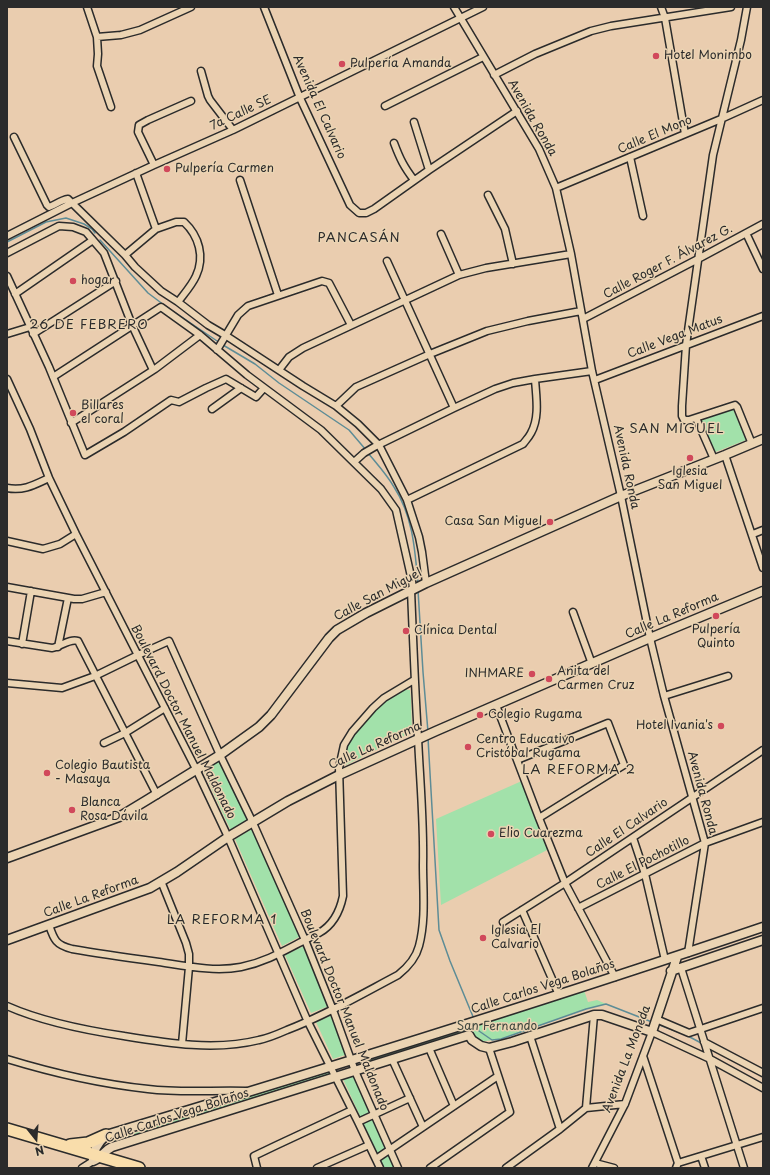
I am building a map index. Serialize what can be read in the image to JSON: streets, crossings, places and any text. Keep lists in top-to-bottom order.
{
  "streets": {
    "street": [
      "Avenida El Calvario",
      "7a Calle SE",
      "Avenida Ronda",
      "Calle El Mono",
      "Calle Roger F. Álvarez G.",
      "Calle Vega Matus",
      "Calle San Miguel",
      "Calle La Reforma",
      "Boulevard Doctor Manuel Maldonado",
      "Calle El Calvario",
      "Calle El Pochotillo",
      "Calle Carlos Vega Bolaños",
      "Avenida La Moneda"
    ]
  },
  "crossings": [
    ["Avenida El Calvario", "7a Calle SE"],
    ["7a Calle SE", "Avenida Ronda"],
    ["Avenida Ronda", "Calle El Mono"],
    ["Avenida Ronda", "Calle Roger F. Álvarez G."],
    ["Avenida Ronda", "Calle Vega Matus"],
    ["Avenida Ronda", "Calle San Miguel"],
    ["Avenida Ronda", "Calle La Reforma"],
    ["Avenida Ronda", "Calle El Calvario"],
    ["Avenida Ronda", "Calle El Pochotillo"],
    ["Avenida Ronda", "Calle Carlos Vega Bolaños"],
    ["Calle San Miguel", "Boulevard Doctor Manuel Maldonado"],
    ["Calle La Reforma", "Boulevard Doctor Manuel Maldonado"],
    ["Boulevard Doctor Manuel Maldonado", "Calle Carlos Vega Bolaños"],
    ["Calle Carlos Vega Bolaños", "Avenida La Moneda"]
  ],
  "districts": [
    "PANCASÁN",
    "26 DE FEBRERO",
    "SAN MIGUEL",
    "LA REFORMA 2",
    "LA REFORMA 1"
  ],
  "parks": ["San Fernando"],
  "places": [
    "Hotel Monimbo",
    "Pulpería Amanda",
    "Pulpería Carmen",
    "hogar",
    "Billares el coral",
    "Iglesia San Miguel",
    "Casa San Miguel",
    "Pulpería Quinto",
    "Clínica Dental",
    "INHMARE",
    "Anita del Carmen Cruz",
    "Colegio Rugama",
    "Hotel Ivania's",
    "Centro Educativo Cristóbal Rugama",
    "Colegio Bautista - Masaya",
    "Blanca Rosa Dávila",
    "Elio Cuarezma",
    "Iglesia El Calvario"
  ],
  "north": "bottom"
}
